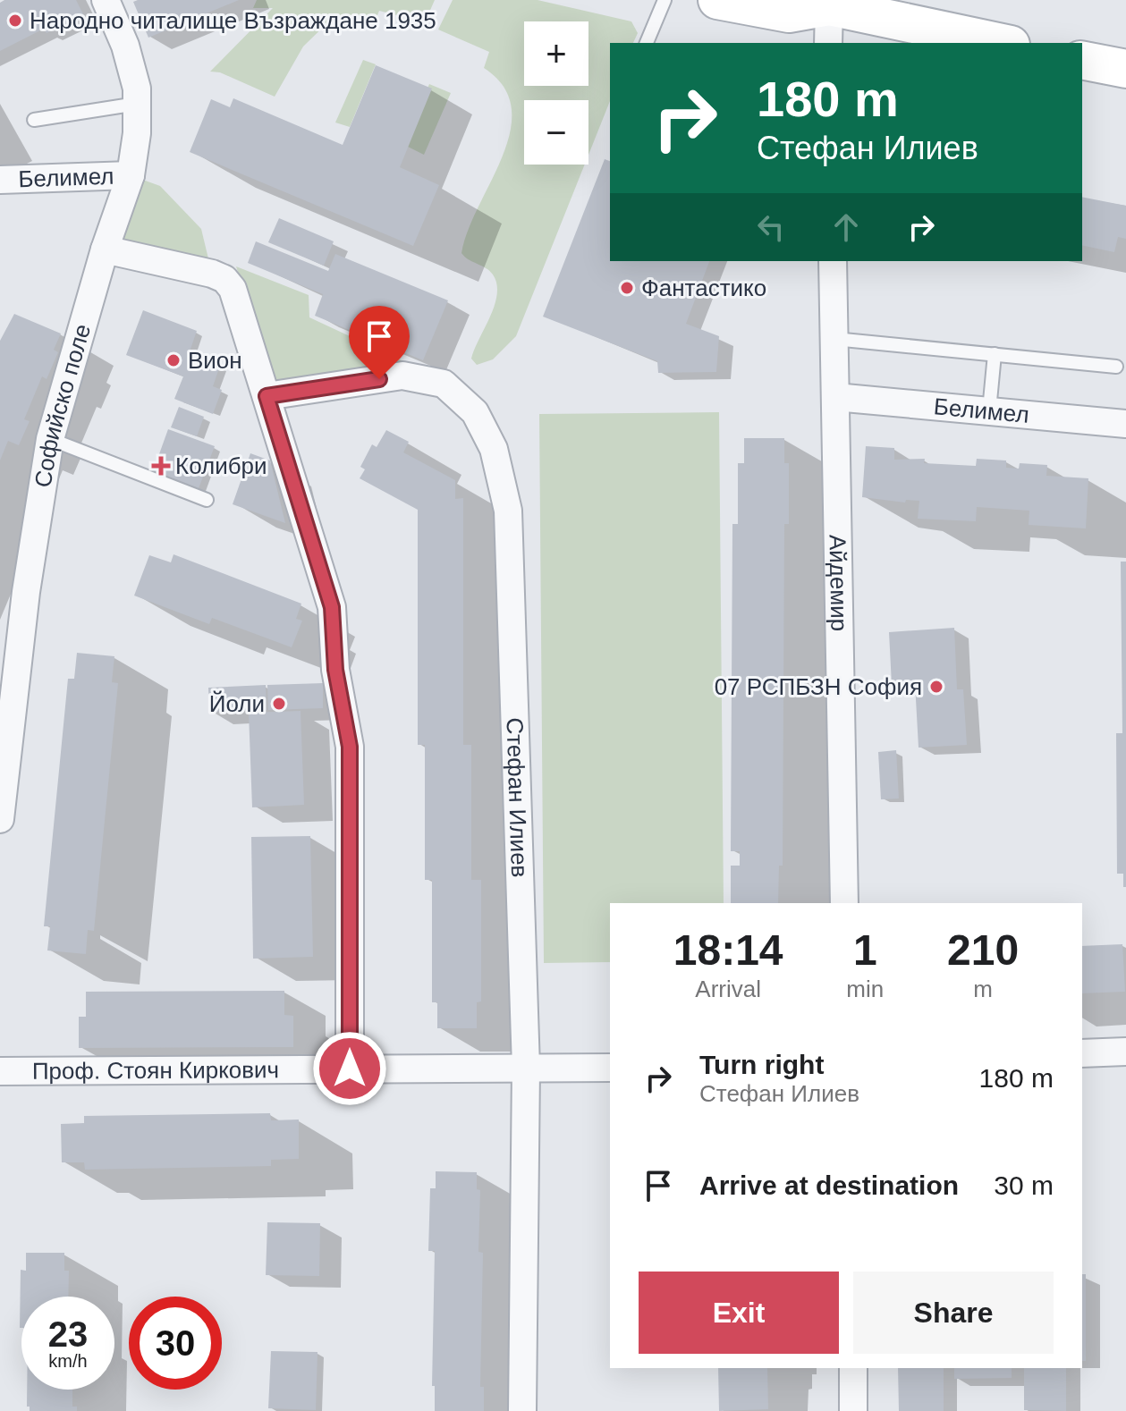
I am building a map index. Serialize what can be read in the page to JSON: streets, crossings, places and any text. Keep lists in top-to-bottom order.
{
  "streets": {
    "street": [
      "Белимел",
      "Софийско поле",
      "Айдемир",
      "Стефан Илиев",
      "Проф. Стоян Киркович"
    ]
  },
  "crossings": [
    ["Белимел", "Софийско поле"],
    ["Белимел", "Айдемир"],
    ["Стефан Илиев", "Проф. Стоян Киркович"]
  ],
  "places": {
    "other": [
      "Народно читалище Възраждане 1935",
      "Фантастико",
      "Вион",
      "07 РСПБЗН София",
      "Йоли"
    ],
    "health": ["Колибри"]
  },
  "page": {
    "map_buttons": ["+", "−"],
    "turn": ["180 m", "Стефан Илиев"],
    "eta": [
      "18:14",
      "Arrival",
      "1",
      "min",
      "210",
      "m"
    ],
    "list": [
      {
        "name": "Turn right",
        "note": "Стефан Илиев",
        "value": "180 m"
      },
      {
        "name": "Arrive at destination",
        "value": "30 m"
      }
    ],
    "buttons": ["Exit", "Share"],
    "speed": "23 km/h",
    "limit": "30"
  }
}
